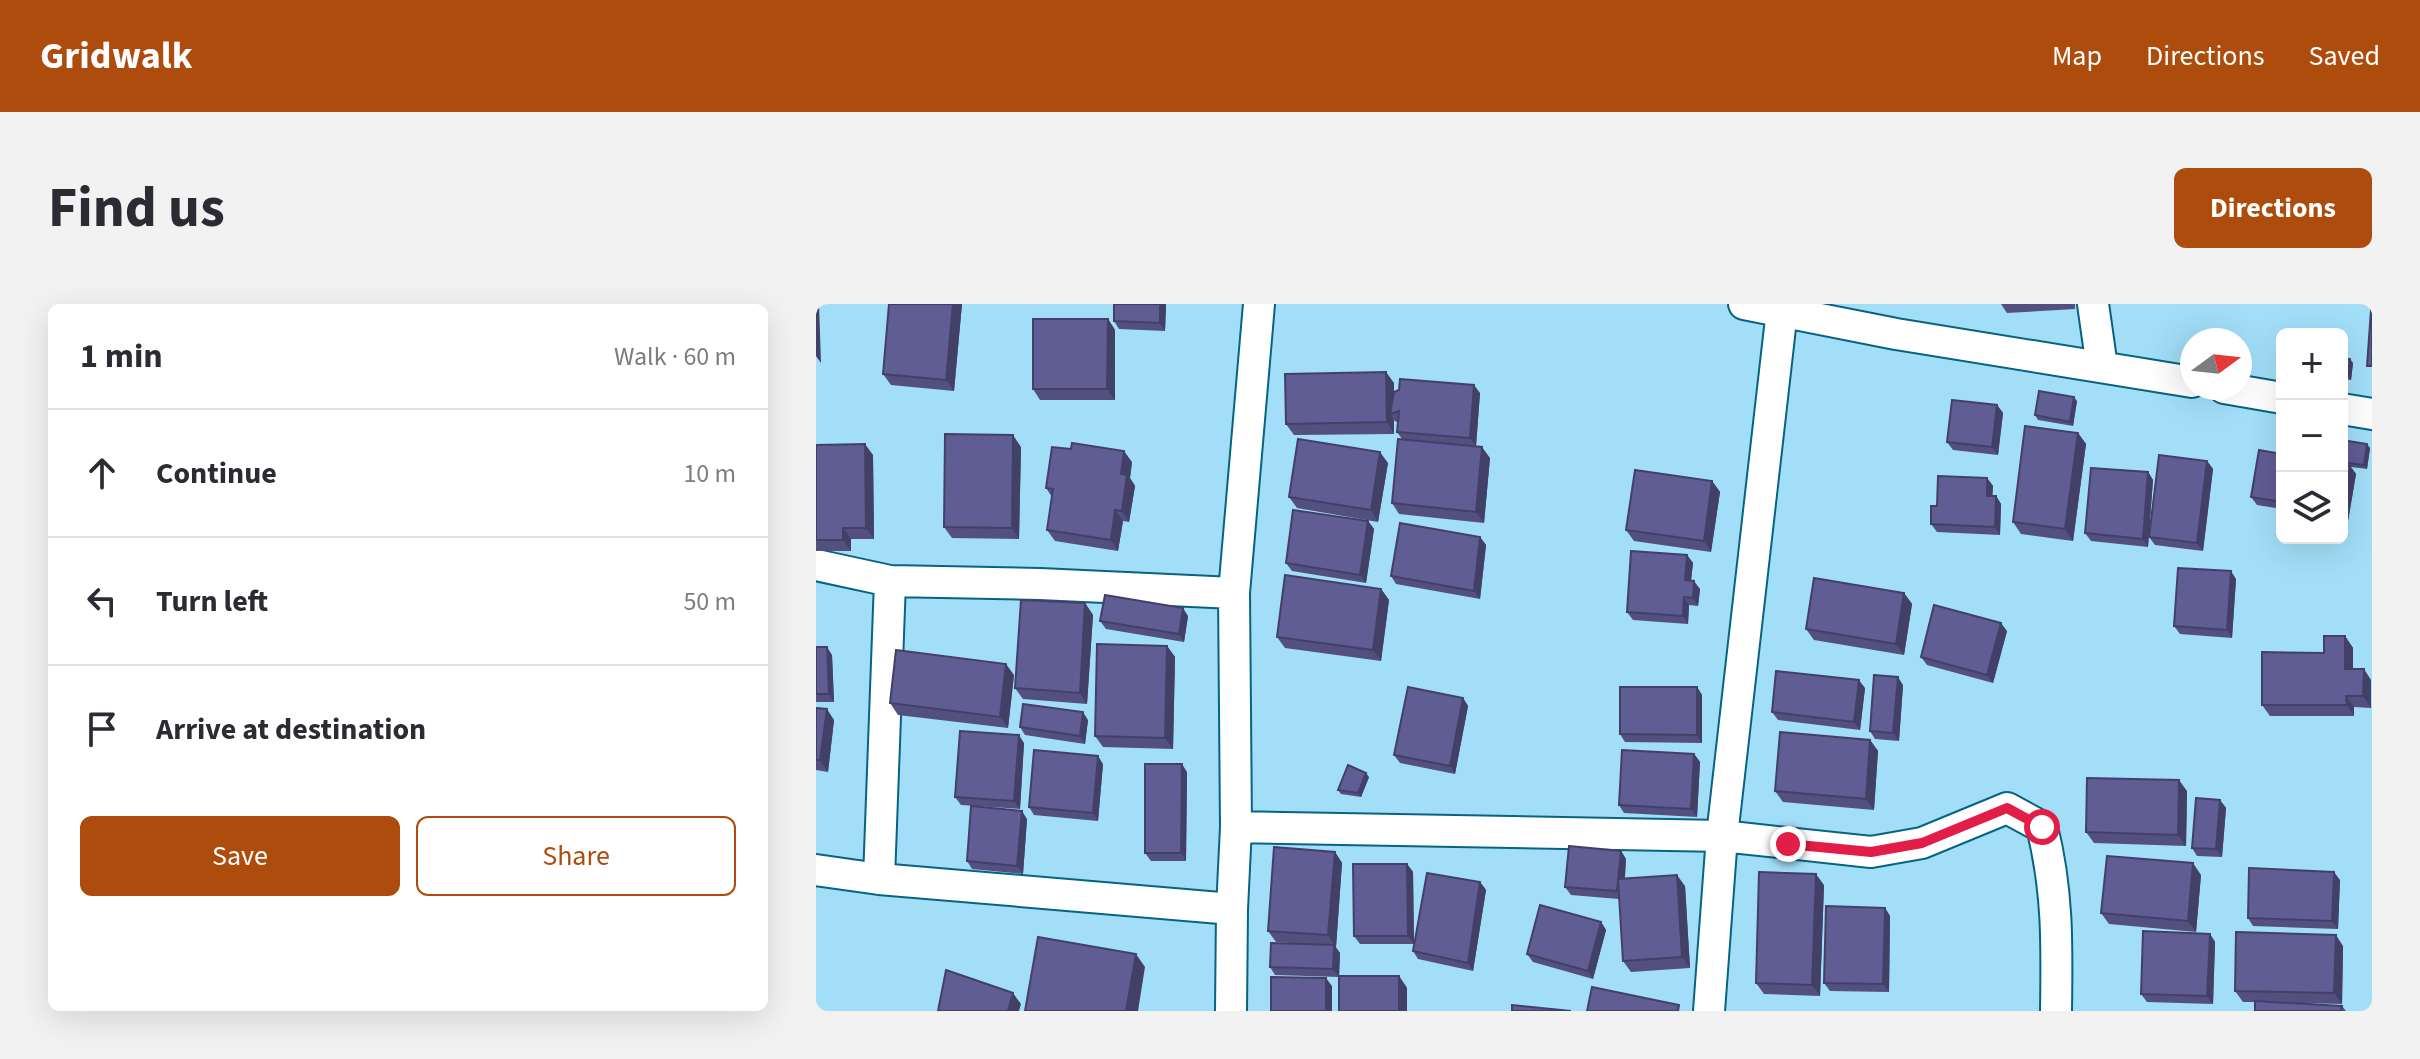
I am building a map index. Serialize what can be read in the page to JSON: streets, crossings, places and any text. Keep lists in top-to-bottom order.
{
  "north": "right",
  "page": {
    "header": "Gridwalk",
    "nav": ["Map", "Directions", "Saved"],
    "buttons": [
      "Directions",
      ["Save", "Share"]
    ],
    "title": "Find us",
    "heading": ["1 min", "Walk · 60 m"],
    "map_buttons": ["+", "−"],
    "list": [
      ["Continue", "10 m"],
      ["Turn left", "50 m"],
      "Arrive at destination"
    ]
  }
}
